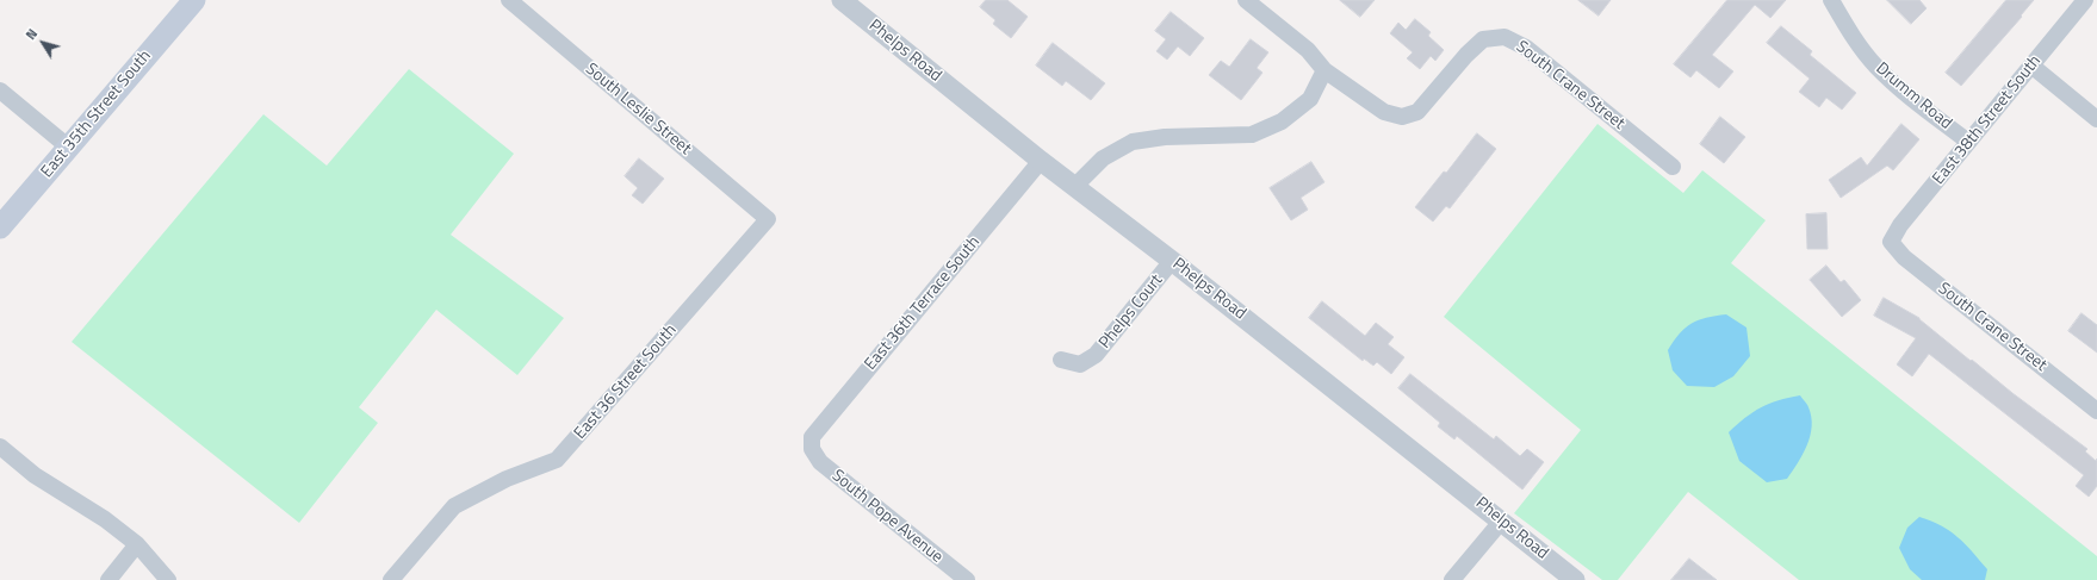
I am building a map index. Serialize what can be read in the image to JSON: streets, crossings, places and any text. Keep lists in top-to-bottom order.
{
  "streets": {
    "main road": ["East 35th Street South"],
    "street": [
      "Phelps Road",
      "South Crane Street",
      "Drumm Road",
      "South Leslie Street",
      "East 38th Street South",
      "East 36th Terrace South",
      "Phelps Court",
      "East 36 Street South",
      "South Pope Avenue"
    ]
  },
  "crossings": [
    ["Phelps Road", "East 36th Terrace South"],
    ["Phelps Road", "Phelps Court"],
    ["South Crane Street", "East 38th Street South"],
    ["Drumm Road", "East 38th Street South"],
    ["South Leslie Street", "East 36 Street South"],
    ["East 36th Terrace South", "South Pope Avenue"]
  ],
  "north": "top left"
}
